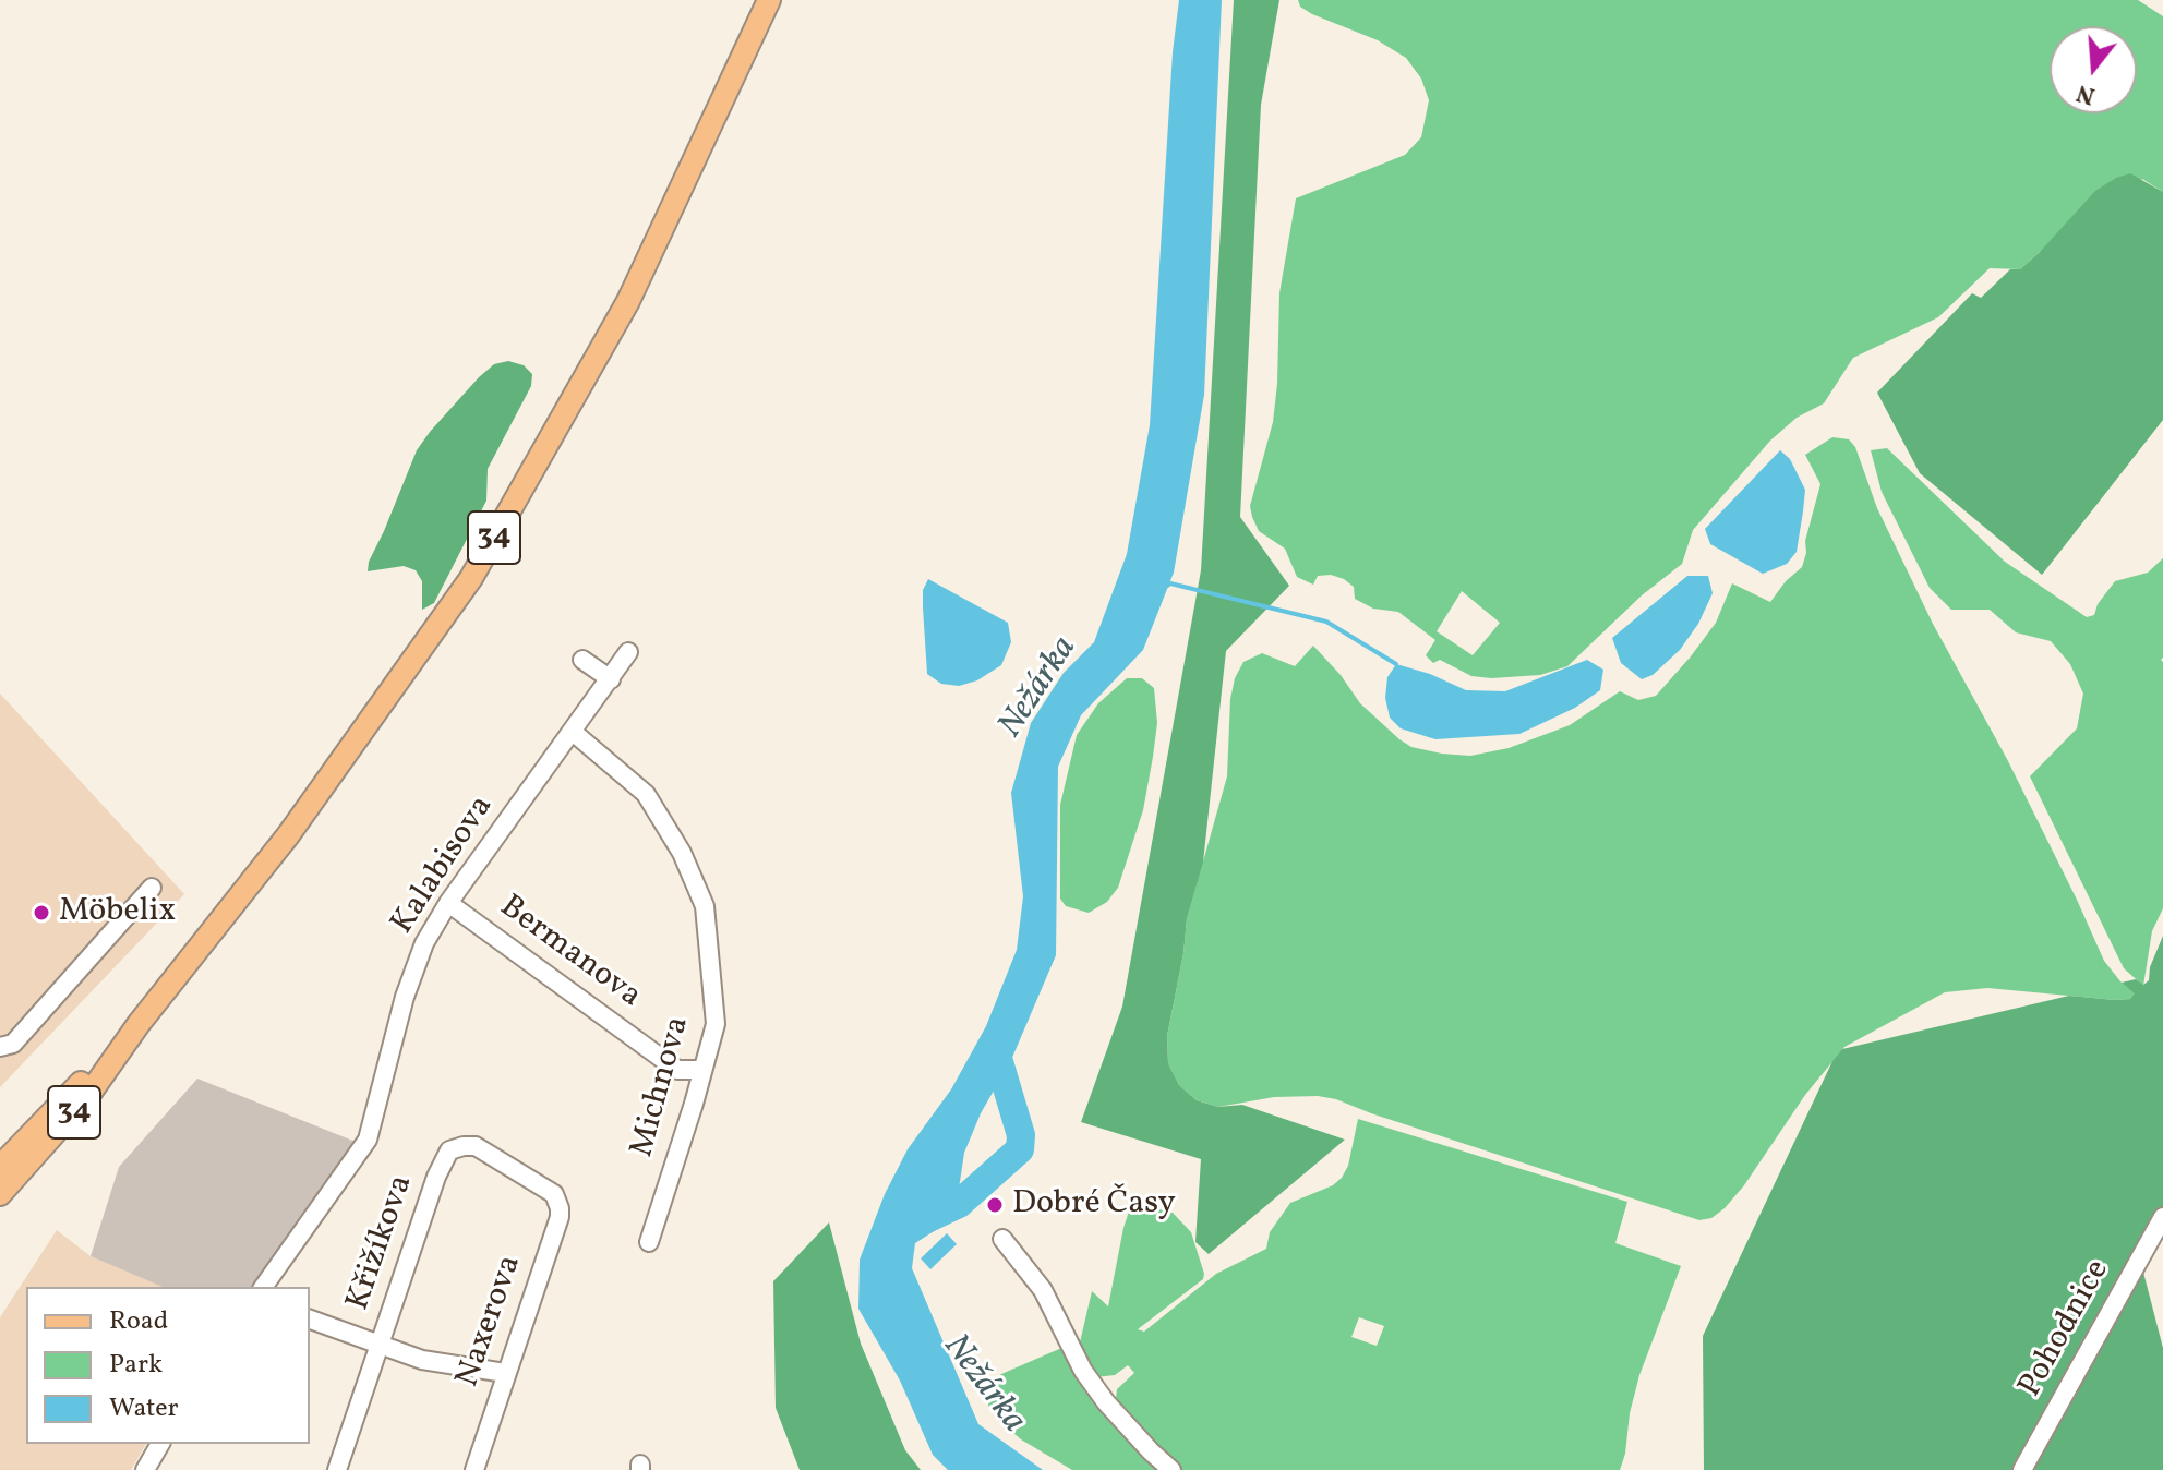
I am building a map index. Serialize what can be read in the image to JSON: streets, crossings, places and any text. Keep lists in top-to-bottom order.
{
  "streets": {
    "main road": ["34"],
    "street": [
      "Kalabisova",
      "Bermanova",
      "Michnova",
      "Křižíkova",
      "Naxerova",
      "Pohodnice"
    ]
  },
  "crossings": [
    ["Kalabisova", "Bermanova"],
    ["Kalabisova", "Michnova"],
    ["Bermanova", "Michnova"],
    ["Křižíkova", "Naxerova"]
  ],
  "water": ["Nežárka"],
  "places": ["Möbelix", "Dobré Časy"],
  "legend": ["Road", "Park", "Water"],
  "north": "bottom"
}
